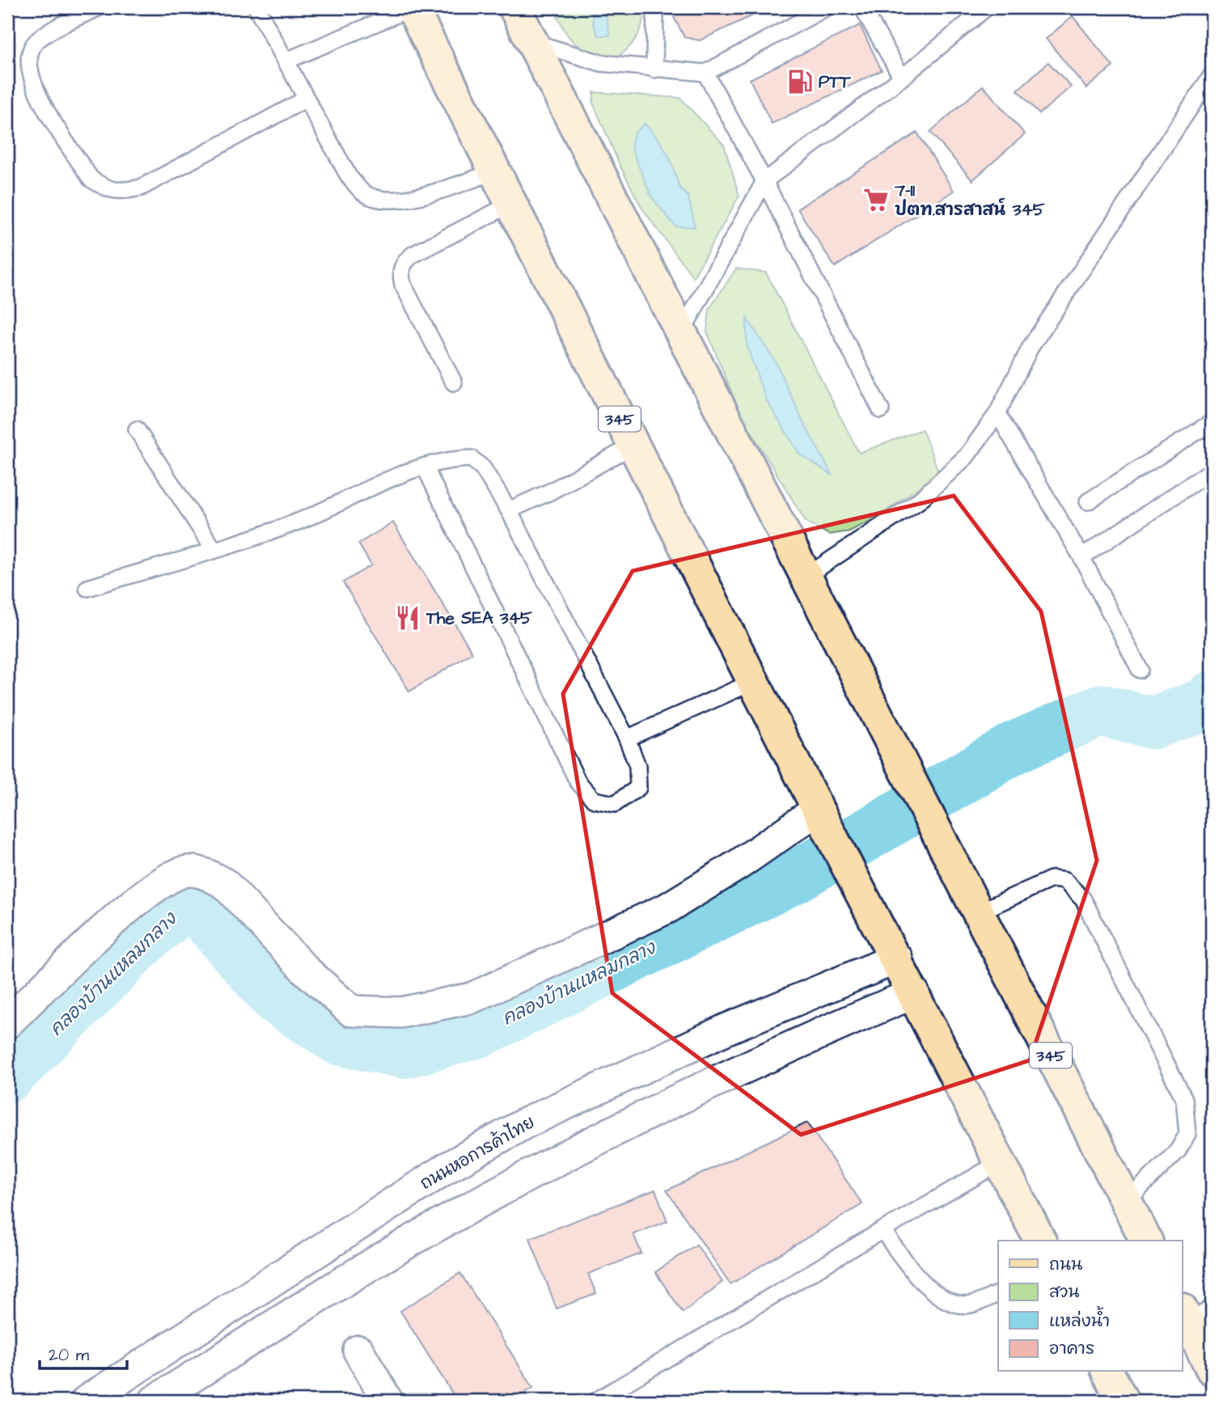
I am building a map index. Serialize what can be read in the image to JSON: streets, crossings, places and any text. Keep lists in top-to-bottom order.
{
  "streets": {
    "main road": ["345"],
    "street": ["ถนนหอการค้าไทย"]
  },
  "crossings": [
    ["345", "ถนนหอการค้าไทย"]
  ],
  "water": ["คลองบ้านแหลมกลาง"],
  "places": {
    "fuel station": ["PTT"],
    "supermarket": ["7-11 ปตท.สารสาสน์ 345"],
    "restaurant": ["The SEA 345"]
  },
  "legend": [
    "ถนน",
    "สวน",
    "แหล่งน้ำ",
    "อาคาร"
  ],
  "scale_bar": "20 m"
}
